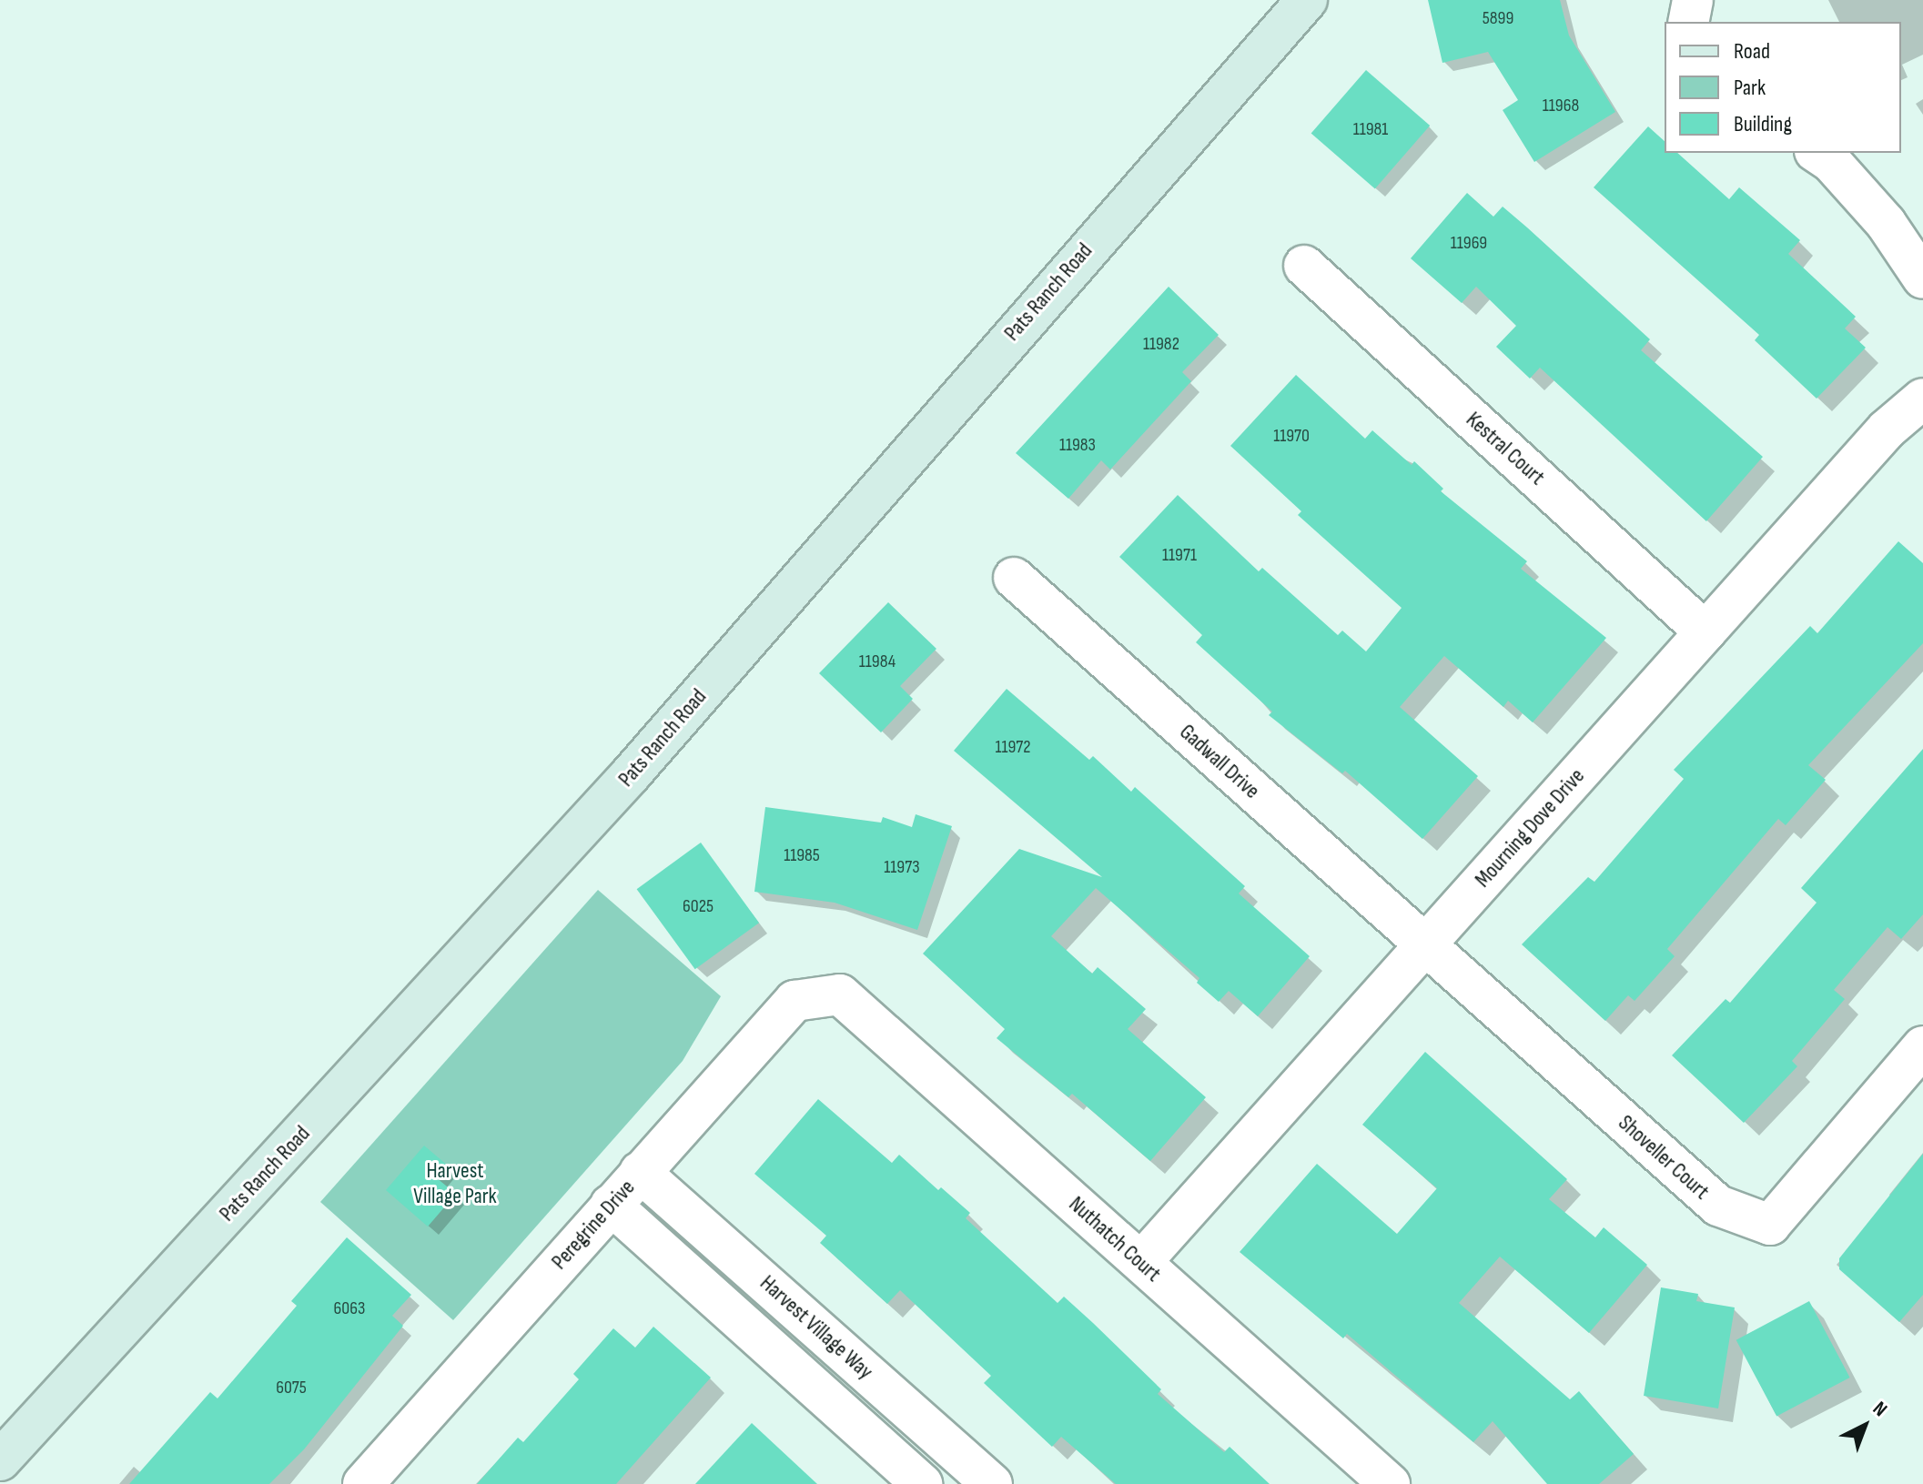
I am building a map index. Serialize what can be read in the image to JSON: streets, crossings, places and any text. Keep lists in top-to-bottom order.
{
  "streets": {
    "street": [
      "Pats Ranch Road",
      "Kestral Court",
      "Gadwall Drive",
      "Mourning Dove Drive",
      "Shoveller Court",
      "Peregrine Drive",
      "Nuthatch Court",
      "Harvest Village Way"
    ]
  },
  "crossings": [
    ["Kestral Court", "Mourning Dove Drive"],
    ["Gadwall Drive", "Mourning Dove Drive"],
    ["Gadwall Drive", "Shoveller Court"],
    ["Mourning Dove Drive", "Shoveller Court"],
    ["Mourning Dove Drive", "Nuthatch Court"],
    ["Peregrine Drive", "Nuthatch Court"],
    ["Peregrine Drive", "Harvest Village Way"]
  ],
  "parks": ["Harvest Village Park"],
  "house_numbers": [
    "5899",
    "11968",
    "11981",
    "11969",
    "11982",
    "11970",
    "11983",
    "11971",
    "11984",
    "11972",
    "11985",
    "11973",
    "6025",
    "6063",
    "6075"
  ],
  "legend": ["Road", "Park", "Building"],
  "north": "top right"
}
